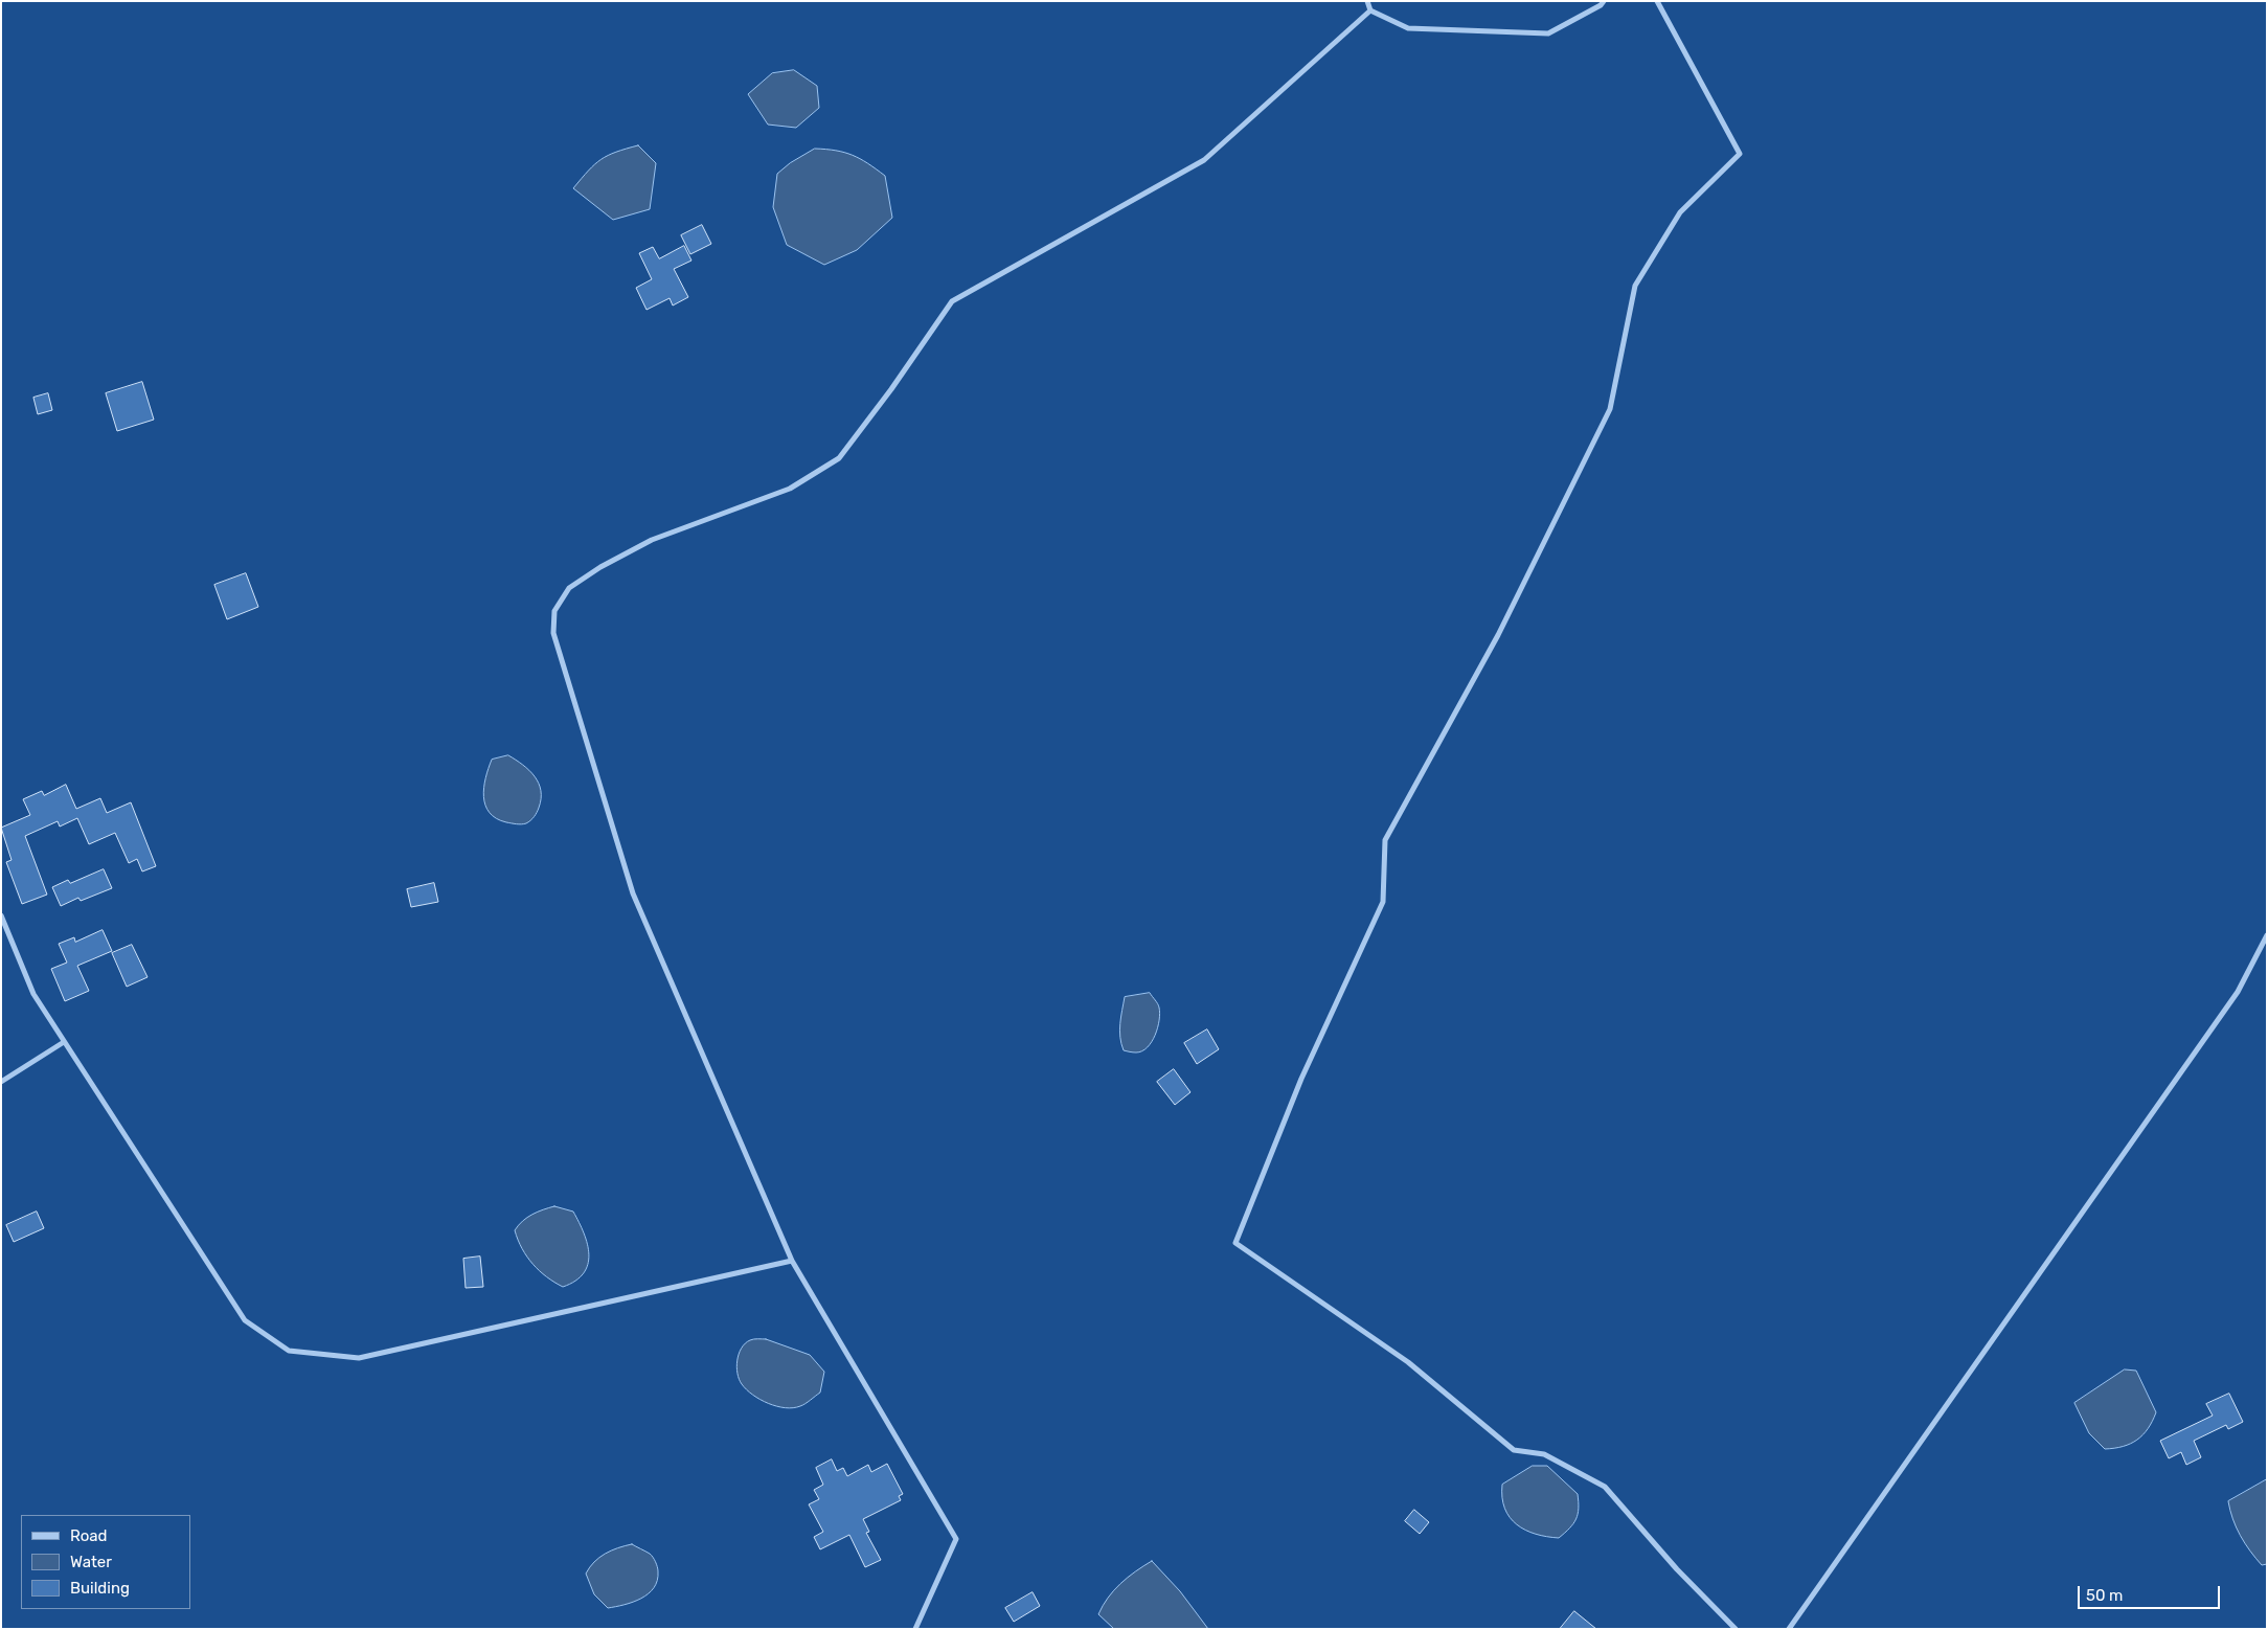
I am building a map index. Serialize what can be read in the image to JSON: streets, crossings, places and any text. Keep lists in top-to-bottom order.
{
  "legend": ["Road", "Water", "Building"],
  "scale_bar": "50 m"
}
